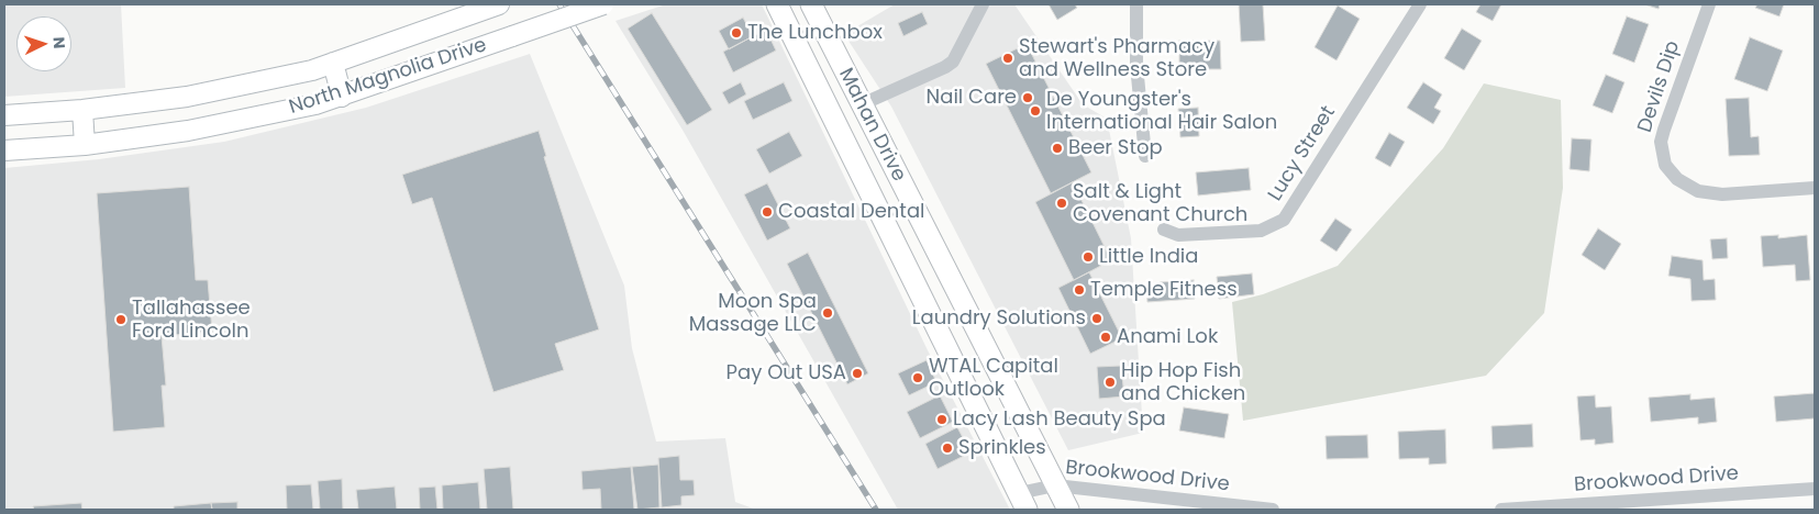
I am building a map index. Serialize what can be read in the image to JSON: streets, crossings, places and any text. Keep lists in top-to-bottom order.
{
  "streets": {
    "main road": ["North Magnolia Drive", "Mahan Drive"],
    "street": ["Devils Dip", "Lucy Street", "Brookwood Drive"]
  },
  "crossings": [
    ["Mahan Drive", "Brookwood Drive"]
  ],
  "places": [
    "The Lunchbox",
    "Stewart's Pharmacy and Wellness Store",
    "Nail Care",
    "De Youngster's International Hair Salon",
    "Beer Stop",
    "Salt & Light Covenant Church",
    "Coastal Dental",
    "Little India",
    "Temple Fitness",
    "Moon Spa Massage LLC",
    "Laundry Solutions",
    "Tallahassee Ford Lincoln",
    "Anami Lok",
    "Pay Out USA",
    "WTAL Capital Outlook",
    "Hip Hop Fish and Chicken",
    "Lacy Lash Beauty Spa",
    "Sprinkles"
  ],
  "north": "right"
}
